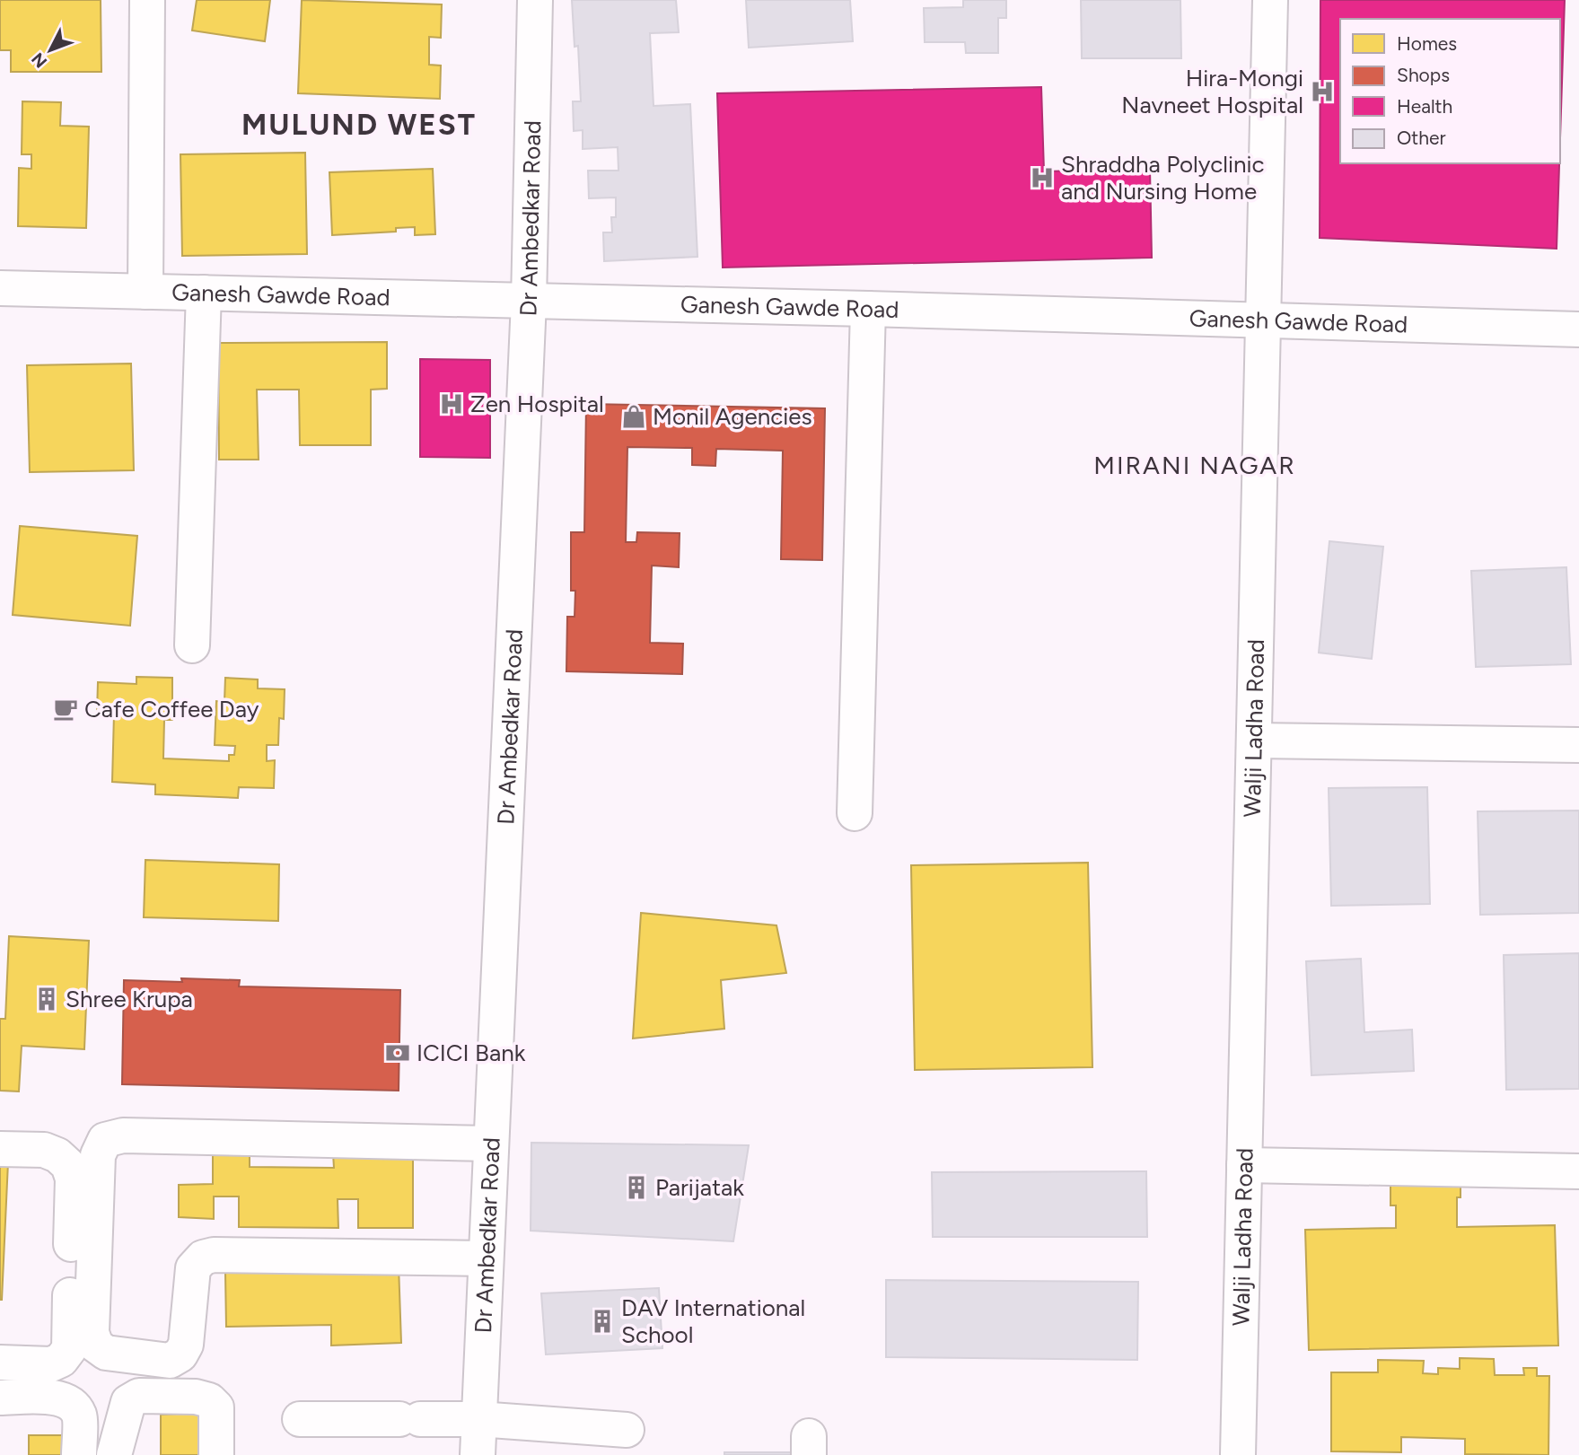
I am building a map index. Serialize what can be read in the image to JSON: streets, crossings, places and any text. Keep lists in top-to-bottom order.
{
  "streets": {
    "street": ["Dr Ambedkar Road", "Ganesh Gawde Road", "Walji Ladha Road"]
  },
  "crossings": [
    ["Dr Ambedkar Road", "Ganesh Gawde Road"],
    ["Ganesh Gawde Road", "Walji Ladha Road"]
  ],
  "districts": ["MULUND WEST", "MIRANI NAGAR"],
  "places": {
    "hospital": ["Hira-Mongi Navneet Hospital", "Shraddha Polyclinic and Nursing Home", "Zen Hospital"],
    "shop": ["Monil Agencies"],
    "cafe": ["Cafe Coffee Day"],
    "building": ["Shree Krupa", "Parijatak", "DAV International School"],
    "bank": ["ICICI Bank"]
  },
  "legend": [
    "Homes",
    "Shops",
    "Health",
    "Other"
  ],
  "north": "bottom left"
}
